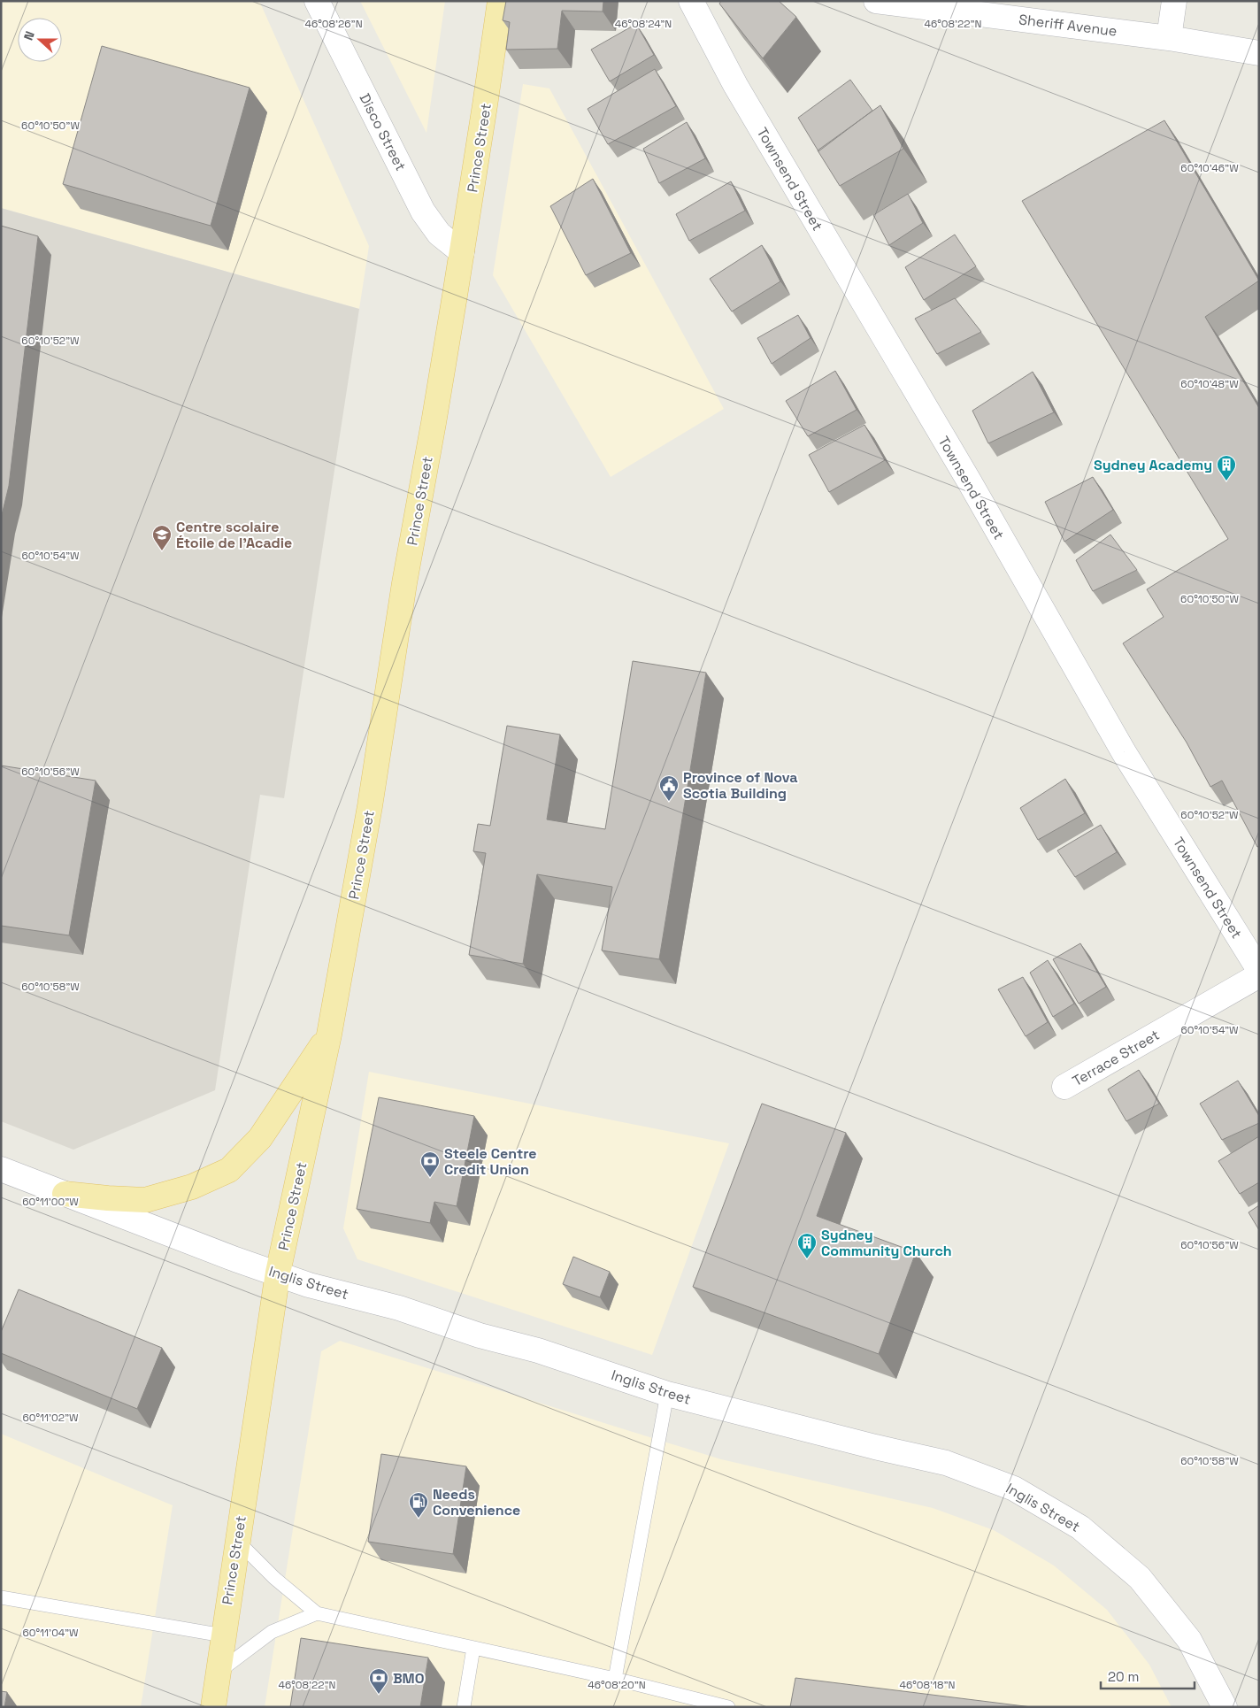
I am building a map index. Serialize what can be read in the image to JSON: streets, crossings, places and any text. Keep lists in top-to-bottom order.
{
  "streets": {
    "main road": ["Prince Street"],
    "street": [
      "Sheriff Avenue",
      "Disco Street",
      "Townsend Street",
      "Terrace Street",
      "Inglis Street"
    ]
  },
  "crossings": [
    ["Disco Street", "Prince Street"],
    ["Prince Street", "Inglis Street"]
  ],
  "places": {
    "building": ["Sydney Academy", "Sydney Community Church"],
    "school or university": ["Centre scolaire Étoile de l'Acadie"],
    "public building": ["Province of Nova Scotia Building"],
    "bank": ["Steele Centre Credit Union", "BMO"],
    "fuel station": ["Needs Convenience"]
  },
  "scale_bar": "20 m",
  "north": "left",
  "coordinates": [
    "46°08'26\"N",
    "46°08'24\"N",
    "46°08'22\"N",
    "60°10'50\"W",
    "60°10'46\"W",
    "60°10'52\"W",
    "60°10'48\"W",
    "60°10'54\"W",
    "60°10'56\"W",
    "60°10'58\"W",
    "60°11'00\"W",
    "60°11'02\"W",
    "60°11'04\"W",
    "46°08'20\"N",
    "46°08'18\"N"
  ]
}
